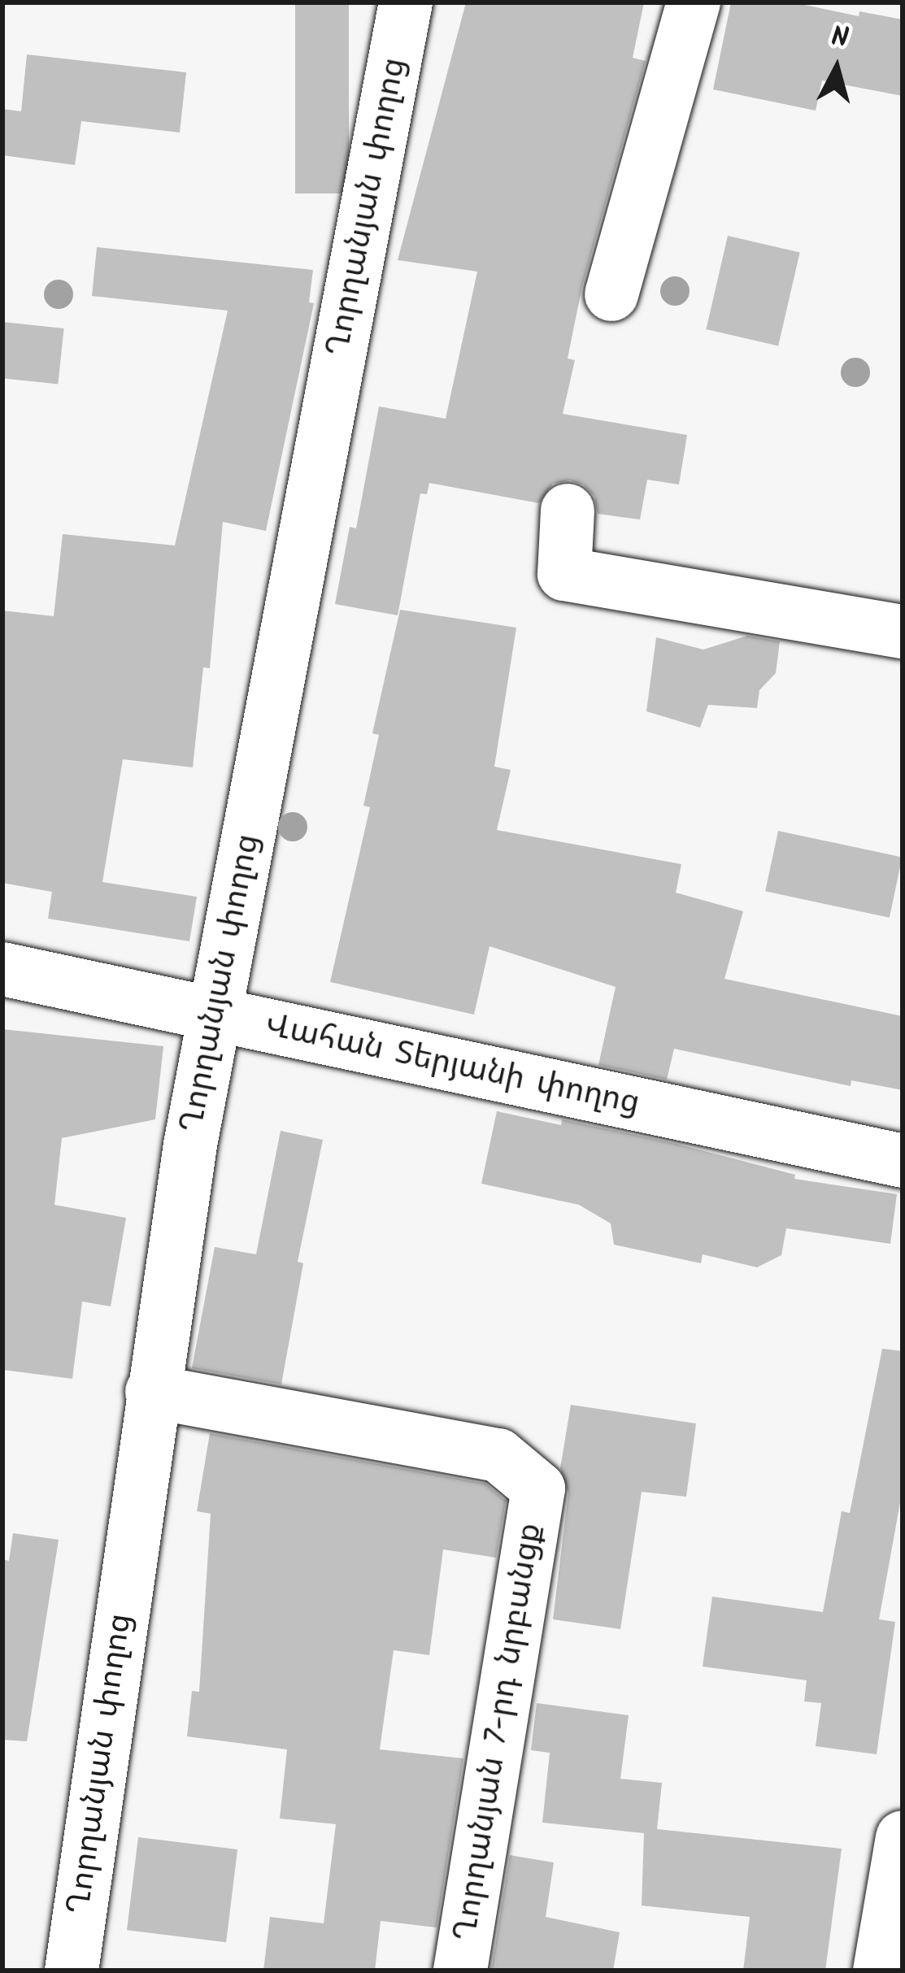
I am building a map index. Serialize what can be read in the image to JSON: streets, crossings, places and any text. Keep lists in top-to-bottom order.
{
  "streets": {
    "street": ["Ղորղանյան փողոց", "Վահան Տերյանի փողոց", "Ղորղանյան 7-րդ նրբանցք"]
  },
  "crossings": [
    ["Ղորղանյան փողոց", "Վահան Տերյանի փողոց"],
    ["Ղորղանյան փողոց", "Ղորղանյան 7-րդ նրբանցք"]
  ],
  "north": "top"
}
